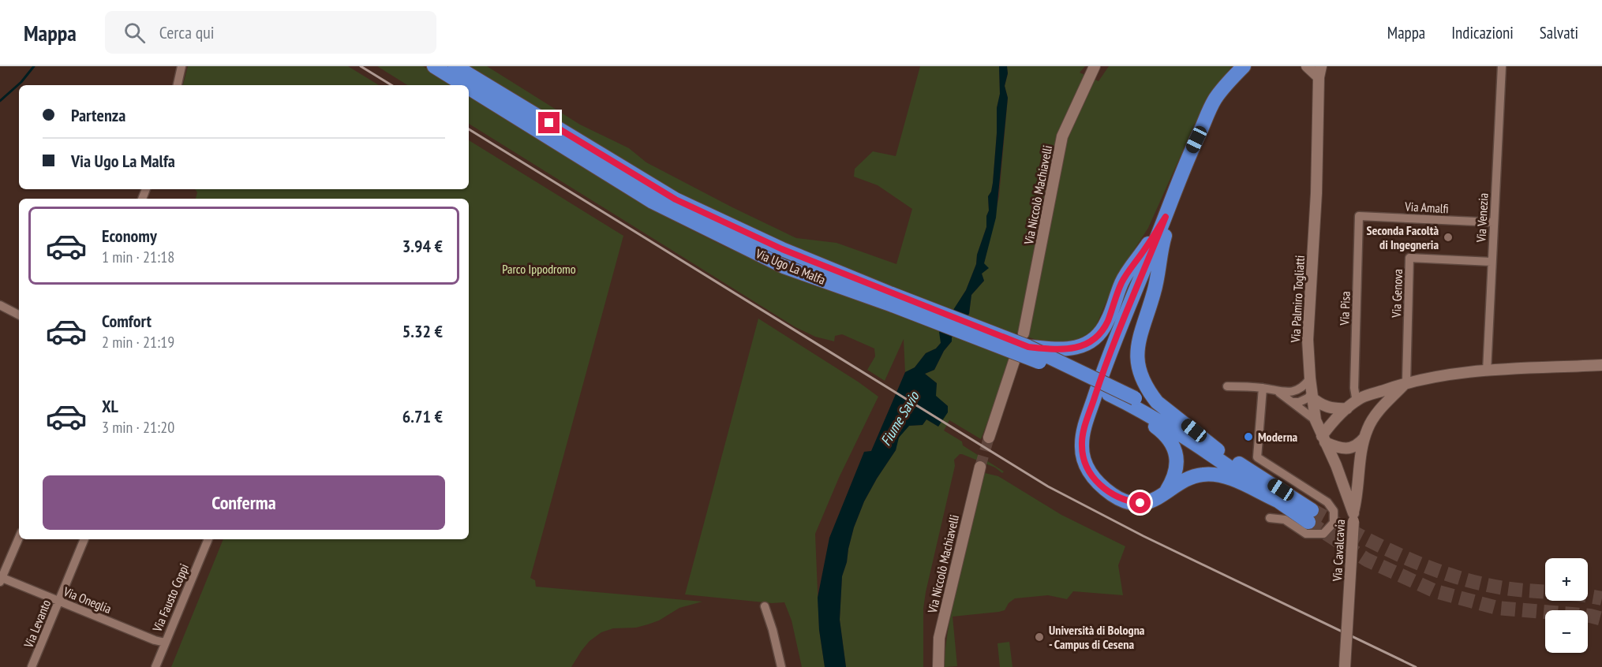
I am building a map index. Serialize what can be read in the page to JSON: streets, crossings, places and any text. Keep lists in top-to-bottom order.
{
  "streets": {
    "highway": ["Via Ugo La Malfa"],
    "street": [
      "Via Niccolò Machiavelli",
      "Via Amalfi",
      "Via Venezia",
      "Via Genova",
      "Via Palmiro Togliatti",
      "Via Pisa",
      "Via Cavalcavia",
      "Via Fausto Coppi",
      "Via Oneglia",
      "Via Levanto"
    ]
  },
  "crossings": [
    ["Via Niccolò Machiavelli", "Via Ugo La Malfa"],
    ["Via Amalfi", "Via Venezia"],
    ["Via Amalfi", "Via Pisa"],
    ["Via Venezia", "Via Genova"],
    ["Via Genova", "Via Cavalcavia"],
    ["Via Palmiro Togliatti", "Via Cavalcavia"],
    ["Via Fausto Coppi", "Via Oneglia"],
    ["Via Oneglia", "Via Levanto"]
  ],
  "water": ["Fiume Savio"],
  "parks": ["Parco Ippodromo"],
  "places": ["Seconda Facoltà di Ingegneria", "Moderna", "Università di Bologna - Campus di Cesena"],
  "page": {
    "header": "Mappa",
    "search": "Cerca qui",
    "nav": ["Mappa", "Indicazioni", "Salvati"],
    "banner": ["Partenza", "Via Ugo La Malfa"],
    "list": [
      {
        "name": "Economy",
        "note": "1 min · 21:18",
        "value": "3.94 €"
      },
      {
        "name": "Comfort",
        "note": "2 min · 21:19",
        "value": "5.32 €"
      },
      {
        "name": "XL",
        "note": "3 min · 21:20",
        "value": "6.71 €"
      }
    ],
    "buttons": "Conferma",
    "map_buttons": ["+", "−"]
  }
}
